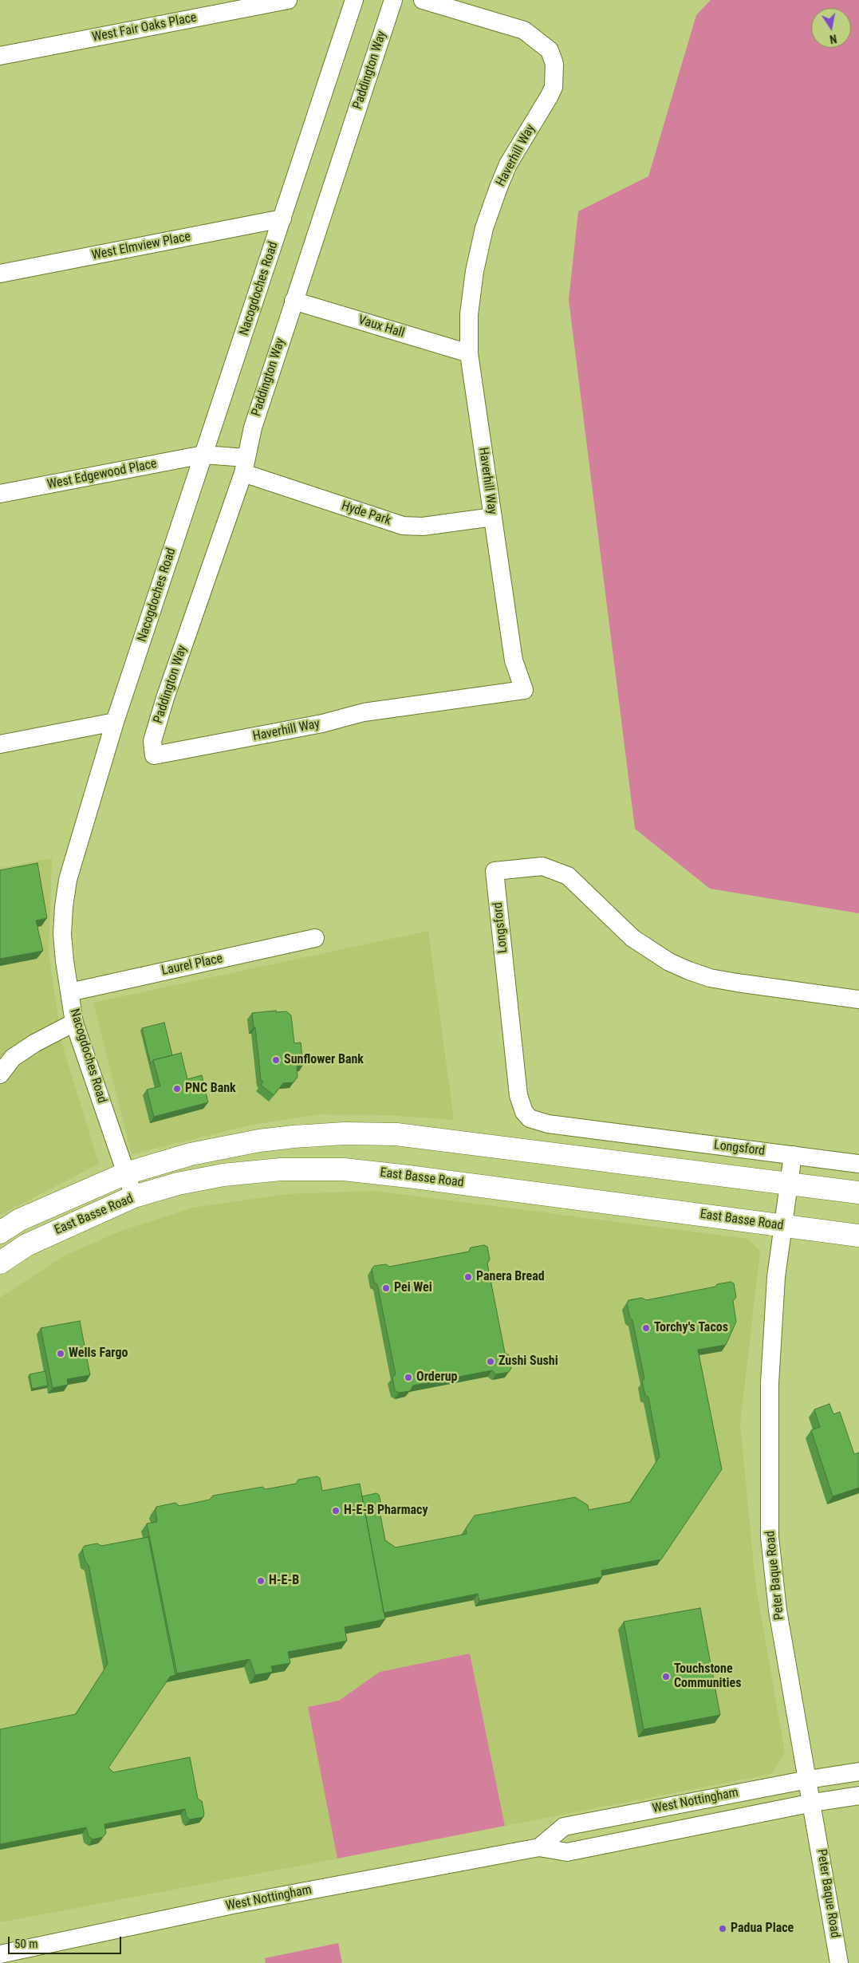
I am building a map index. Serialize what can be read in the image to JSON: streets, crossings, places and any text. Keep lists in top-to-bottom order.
{
  "streets": {
    "main road": ["East Basse Road"],
    "street": [
      "West Fair Oaks Place",
      "Paddington Way",
      "Haverhill Way",
      "West Elmview Place",
      "Nacogdoches Road",
      "Vaux Hall",
      "West Edgewood Place",
      "Hyde Park",
      "Longsford",
      "Laurel Place",
      "Peter Baque Road",
      "West Nottingham"
    ]
  },
  "crossings": [
    ["Paddington Way", "Haverhill Way"],
    ["Paddington Way", "Vaux Hall"],
    ["Paddington Way", "Hyde Park"],
    ["Haverhill Way", "Vaux Hall"],
    ["Haverhill Way", "Hyde Park"],
    ["West Elmview Place", "Nacogdoches Road"],
    ["Nacogdoches Road", "West Edgewood Place"],
    ["Nacogdoches Road", "Hyde Park"],
    ["Nacogdoches Road", "Laurel Place"],
    ["Nacogdoches Road", "East Basse Road"],
    ["West Edgewood Place", "Hyde Park"],
    ["East Basse Road", "Peter Baque Road"],
    ["Peter Baque Road", "West Nottingham"]
  ],
  "places": [
    "Sunflower Bank",
    "PNC Bank",
    "Panera Bread",
    "Pei Wei",
    "Torchy's Tacos",
    "Wells Fargo",
    "Zushi Sushi",
    "Orderup",
    "H-E-B Pharmacy",
    "H-E-B",
    "Touchstone Communities",
    "Padua Place"
  ],
  "scale_bar": "50 m",
  "north": "bottom"
}
